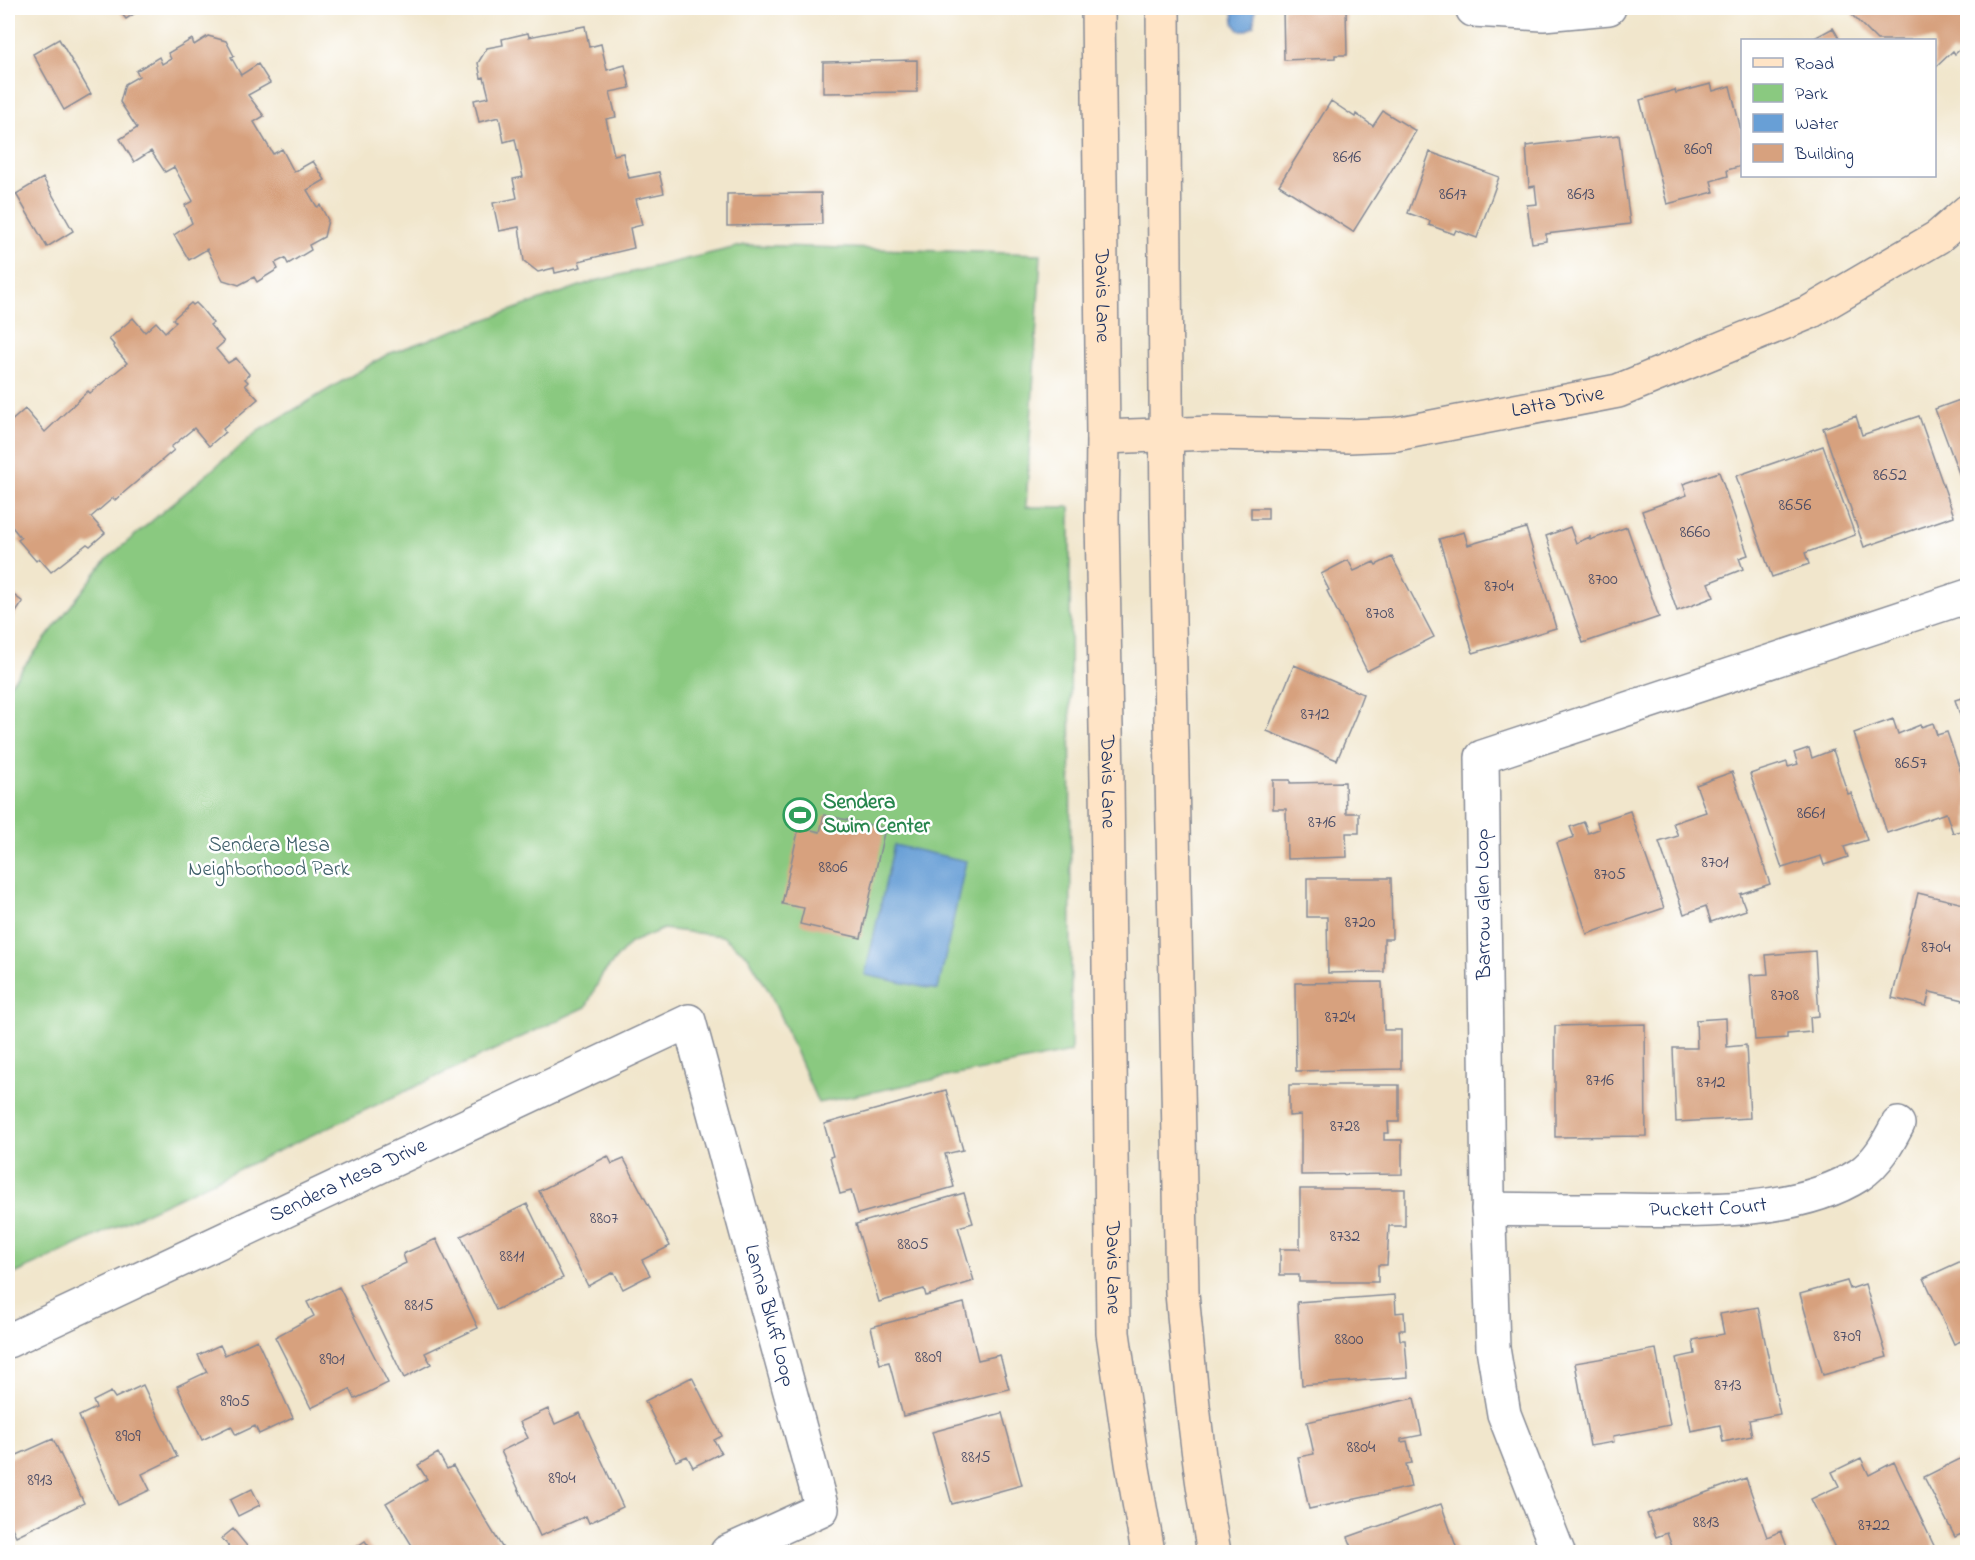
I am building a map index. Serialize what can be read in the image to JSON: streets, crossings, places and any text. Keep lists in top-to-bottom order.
{
  "streets": {
    "main road": ["Davis Lane", "Latta Drive"],
    "street": [
      "Barrow Glen Loop",
      "Sendera Mesa Drive",
      "Puckett Court",
      "Lanna Bluff Loop"
    ]
  },
  "crossings": [
    ["Davis Lane", "Latta Drive"],
    ["Barrow Glen Loop", "Puckett Court"],
    ["Sendera Mesa Drive", "Lanna Bluff Loop"]
  ],
  "parks": ["Sendera Mesa Neighborhood Park"],
  "places": {
    "sports": ["Sendera Swim Center"]
  },
  "house_numbers": [
    "8609",
    "8616",
    "8617",
    "8613",
    "8652",
    "8656",
    "8660",
    "8700",
    "8704",
    "8708",
    "8712",
    "8657",
    "8661",
    "8716",
    "8701",
    "8806",
    "8705",
    "8720",
    "8704",
    "8708",
    "8724",
    "8716",
    "8712",
    "8728",
    "8807",
    "8732",
    "8805",
    "8811",
    "8815",
    "8709",
    "8800",
    "8809",
    "8901",
    "8713",
    "8905",
    "8909",
    "8804",
    "8815",
    "8904",
    "8913",
    "8813",
    "8722"
  ],
  "legend": [
    "Road",
    "Park",
    "Water",
    "Building"
  ]
}
